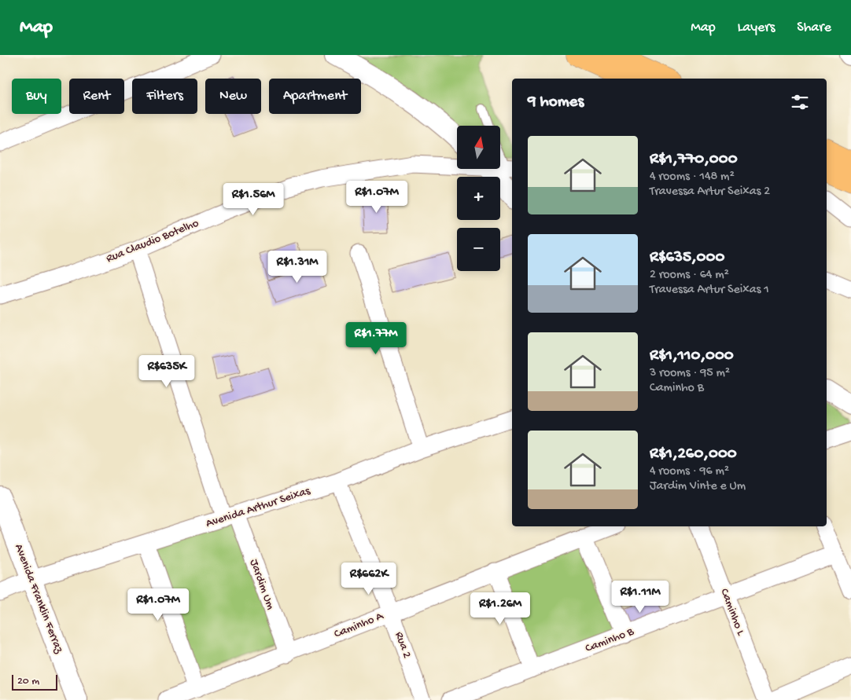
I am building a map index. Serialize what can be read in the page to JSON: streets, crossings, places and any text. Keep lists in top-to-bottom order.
{
  "streets": {
    "street": [
      "Rua Claudio Botelho",
      "Avenida Arthur Seixas",
      "Jardim Um",
      "Avenida Franklin Ferraz",
      "Caminho L",
      "Caminho A",
      "Caminho B",
      "Rua 2"
    ]
  },
  "crossings": [
    ["Rua Claudio Botelho", "Jardim Um"],
    ["Avenida Arthur Seixas", "Jardim Um"],
    ["Avenida Arthur Seixas", "Avenida Franklin Ferraz"],
    ["Avenida Arthur Seixas", "Rua 2"],
    ["Jardim Um", "Caminho A"],
    ["Caminho L", "Caminho B"],
    ["Caminho A", "Rua 2"]
  ],
  "scale_bar": "20 m",
  "north": "top",
  "page": {
    "header": "Map",
    "nav": ["Map", "Layers", "Share"],
    "chip": [
      "Buy",
      "Rent",
      "Filters",
      "New",
      "Apartment"
    ],
    "heading": "9 homes",
    "map_buttons": ["+", "−"],
    "list": [
      {
        "name": "R$1,770,000",
        "note": "4 rooms · 148 m² · Travessa Artur Seixas 2"
      },
      {
        "name": "R$635,000",
        "note": "2 rooms · 64 m² · Travessa Artur Seixas 1"
      },
      {
        "name": "R$1,110,000",
        "note": "3 rooms · 95 m² · Caminho B"
      },
      {
        "name": "R$1,260,000",
        "note": "4 rooms · 96 m² · Jardim Vinte e Um"
      }
    ],
    "price": [
      "R$1.07M",
      "R$1.56M",
      "R$1.31M",
      "R$1.77M",
      "R$635K",
      "R$662K",
      "R$1.11M",
      "R$1.07M",
      "R$1.26M"
    ],
    "scale": "20 m"
  }
}
